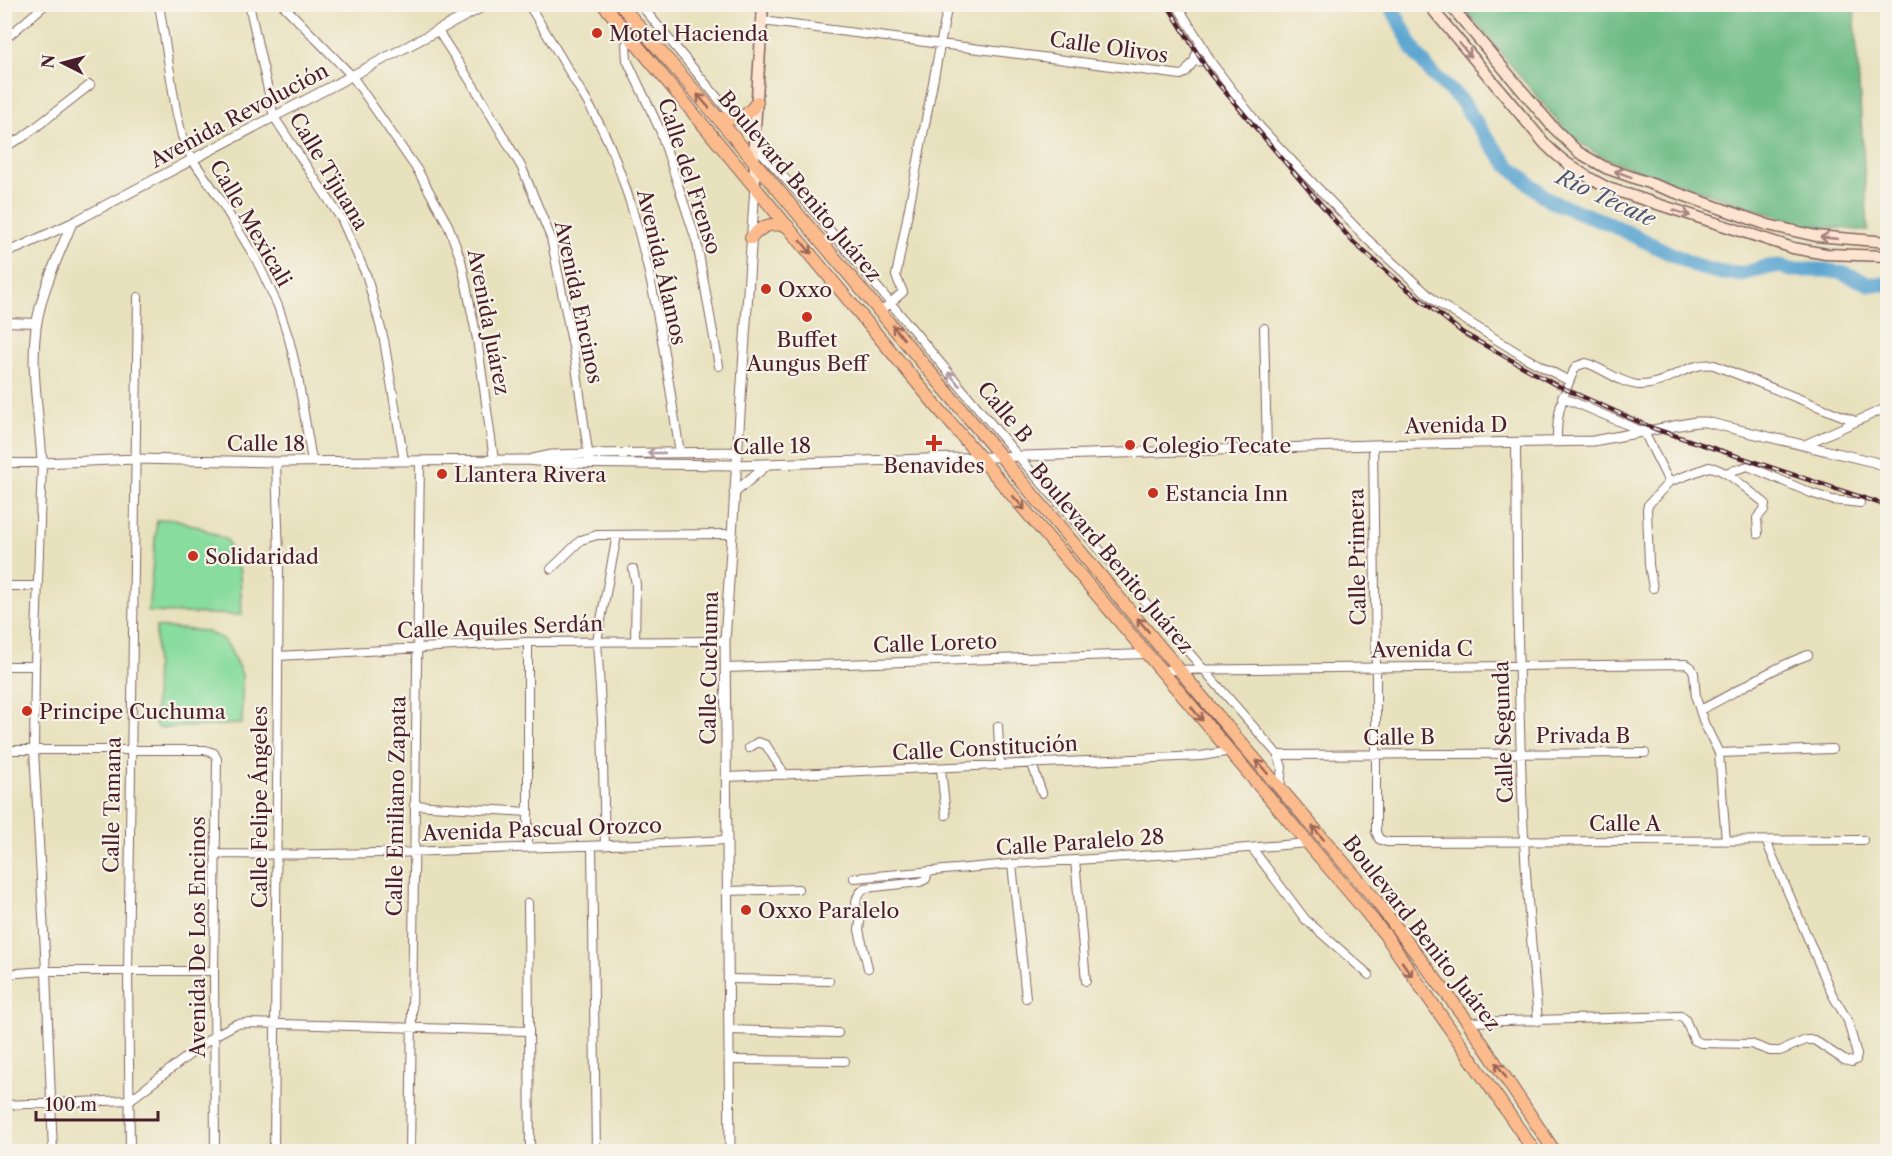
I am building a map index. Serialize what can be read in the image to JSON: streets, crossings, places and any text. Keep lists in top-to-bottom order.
{
  "streets": {
    "main road": ["Boulevard Benito Juárez"],
    "street": [
      "Calle Olivos",
      "Avenida Revolución",
      "Calle Tijuana",
      "Calle del Frenso",
      "Calle Mexicali",
      "Avenida Álamos",
      "Avenida Encinos",
      "Avenida Juárez",
      "Calle B",
      "Avenida D",
      "Calle 18",
      "Calle Primera",
      "Calle Aquiles Serdán",
      "Calle Loreto",
      "Avenida C",
      "Calle Cuchuma",
      "Calle Segunda",
      "Privada B",
      "Calle Constitución",
      "Calle Tamana",
      "Calle Emiliano Zapata",
      "Calle Felipe Ángeles",
      "Calle A",
      "Avenida Pascual Orozco",
      "Calle Paralelo 28",
      "Avenida De Los Encinos"
    ]
  },
  "crossings": [
    ["Avenida Revolución", "Calle Tijuana"],
    ["Avenida Revolución", "Calle Mexicali"],
    ["Avenida Revolución", "Avenida Encinos"],
    ["Avenida Revolución", "Avenida Juárez"],
    ["Calle Tijuana", "Calle 18"],
    ["Calle del Frenso", "Boulevard Benito Juárez"],
    ["Boulevard Benito Juárez", "Calle 18"],
    ["Boulevard Benito Juárez", "Calle Loreto"],
    ["Boulevard Benito Juárez", "Avenida C"],
    ["Boulevard Benito Juárez", "Calle Cuchuma"],
    ["Boulevard Benito Juárez", "Calle Constitución"],
    ["Boulevard Benito Juárez", "Calle Paralelo 28"],
    ["Calle Mexicali", "Calle 18"],
    ["Avenida Álamos", "Calle 18"],
    ["Avenida Encinos", "Calle 18"],
    ["Avenida Juárez", "Calle 18"],
    ["Calle B", "Avenida D"],
    ["Calle B", "Calle 18"],
    ["Calle B", "Calle Primera"],
    ["Calle B", "Avenida C"],
    ["Calle B", "Calle Segunda"],
    ["Calle B", "Privada B"],
    ["Avenida D", "Calle 18"],
    ["Avenida D", "Calle Primera"],
    ["Avenida D", "Calle Segunda"],
    ["Calle 18", "Calle Cuchuma"],
    ["Calle 18", "Calle Tamana"],
    ["Calle 18", "Calle Emiliano Zapata"],
    ["Calle 18", "Calle Felipe Ángeles"],
    ["Calle Primera", "Avenida C"],
    ["Calle Primera", "Calle A"],
    ["Calle Aquiles Serdán", "Calle Cuchuma"],
    ["Calle Aquiles Serdán", "Calle Emiliano Zapata"],
    ["Calle Aquiles Serdán", "Calle Felipe Ángeles"],
    ["Calle Loreto", "Calle Cuchuma"],
    ["Avenida C", "Calle Segunda"],
    ["Calle Cuchuma", "Calle Constitución"],
    ["Calle Cuchuma", "Avenida Pascual Orozco"],
    ["Calle Segunda", "Privada B"],
    ["Calle Segunda", "Calle A"],
    ["Calle Tamana", "Avenida De Los Encinos"],
    ["Calle Emiliano Zapata", "Avenida Pascual Orozco"],
    ["Calle Felipe Ángeles", "Avenida Pascual Orozco"],
    ["Avenida Pascual Orozco", "Avenida De Los Encinos"]
  ],
  "water": ["Río Tecate"],
  "places": {
    "other": [
      "Motel Hacienda",
      "Oxxo",
      "Buffet Aungus Beff",
      "Colegio Tecate",
      "Llantera Rivera",
      "Estancia Inn",
      "Solidaridad",
      "Principe Cuchuma",
      "Oxxo Paralelo"
    ],
    "health": ["Benavides"]
  },
  "scale_bar": "100 m",
  "north": "left"
}
